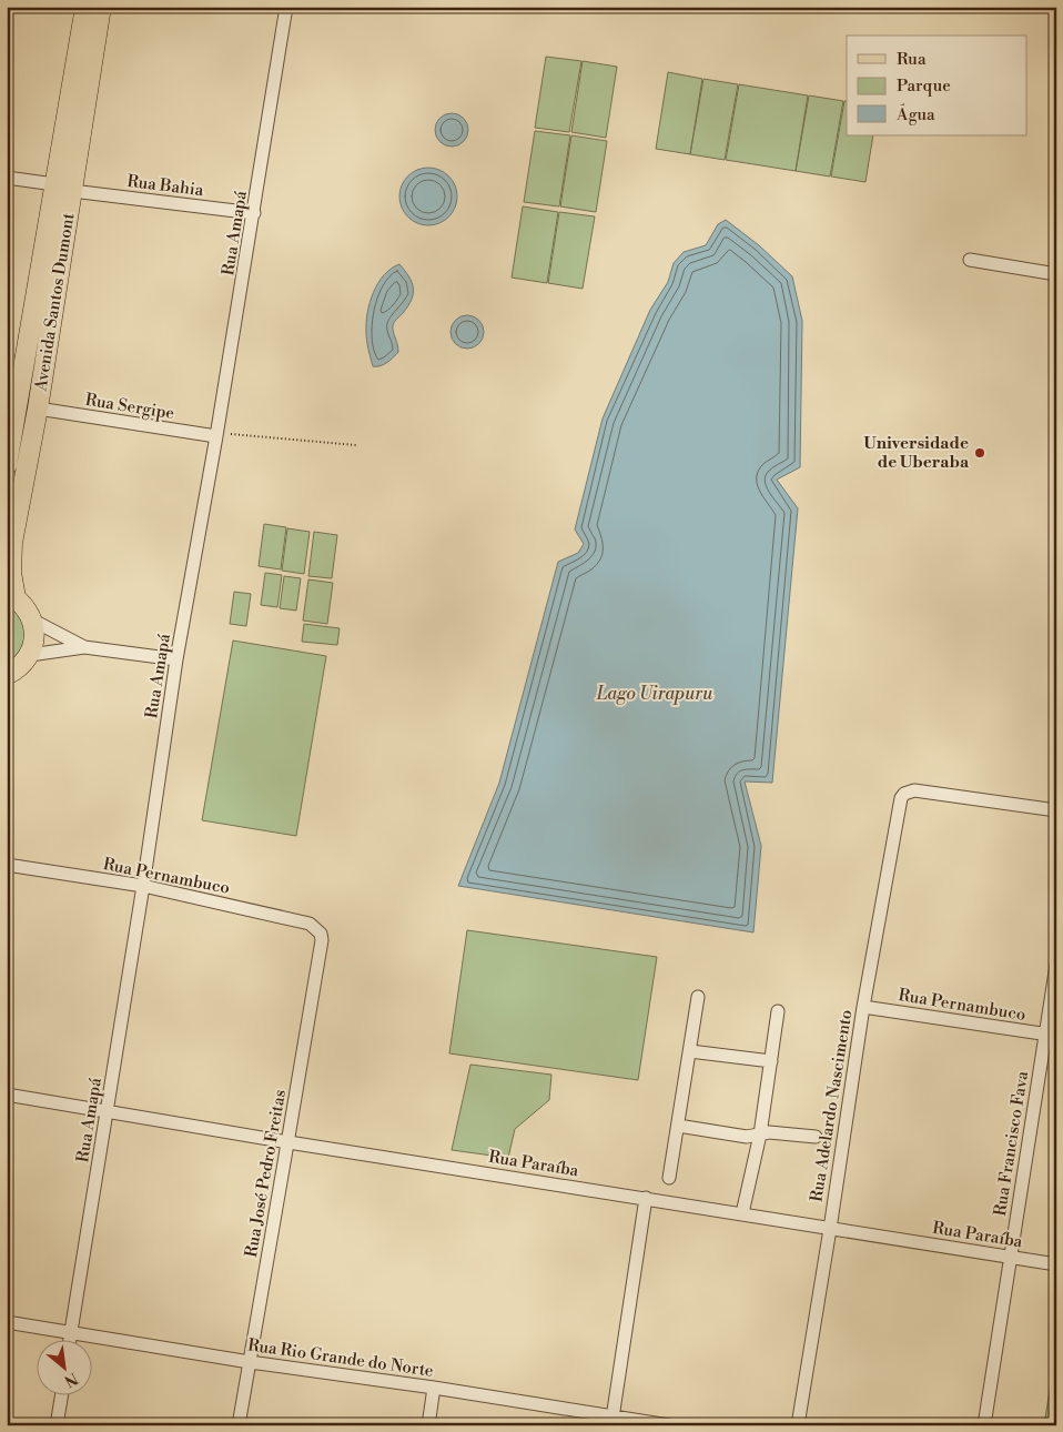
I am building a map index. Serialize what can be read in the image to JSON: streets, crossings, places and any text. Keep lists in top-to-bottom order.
{
  "streets": {
    "main road": ["Avenida Santos Dumont"],
    "street": [
      "Rua Bahia",
      "Rua Amapá",
      "Rua Sergipe",
      "Rua Pernambuco",
      "Rua Adelardo Nascimento",
      "Rua Francisco Fava",
      "Rua Paraíba",
      "Rua José Pedro Freitas",
      "Rua Rio Grande do Norte"
    ]
  },
  "crossings": [
    ["Rua Bahia", "Rua Amapá"],
    ["Rua Bahia", "Avenida Santos Dumont"],
    ["Rua Amapá", "Rua Sergipe"],
    ["Rua Amapá", "Rua Pernambuco"],
    ["Rua Amapá", "Rua Paraíba"],
    ["Rua Amapá", "Rua Rio Grande do Norte"],
    ["Avenida Santos Dumont", "Rua Sergipe"],
    ["Rua Pernambuco", "Rua Adelardo Nascimento"],
    ["Rua Pernambuco", "Rua Francisco Fava"],
    ["Rua Pernambuco", "Rua José Pedro Freitas"],
    ["Rua Adelardo Nascimento", "Rua Paraíba"],
    ["Rua Francisco Fava", "Rua Paraíba"],
    ["Rua Paraíba", "Rua José Pedro Freitas"],
    ["Rua José Pedro Freitas", "Rua Rio Grande do Norte"]
  ],
  "water": ["Lago Uirapuru"],
  "places": ["Universidade de Uberaba"],
  "legend": ["Rua", "Parque", "Água"],
  "north": "bottom right"
}
